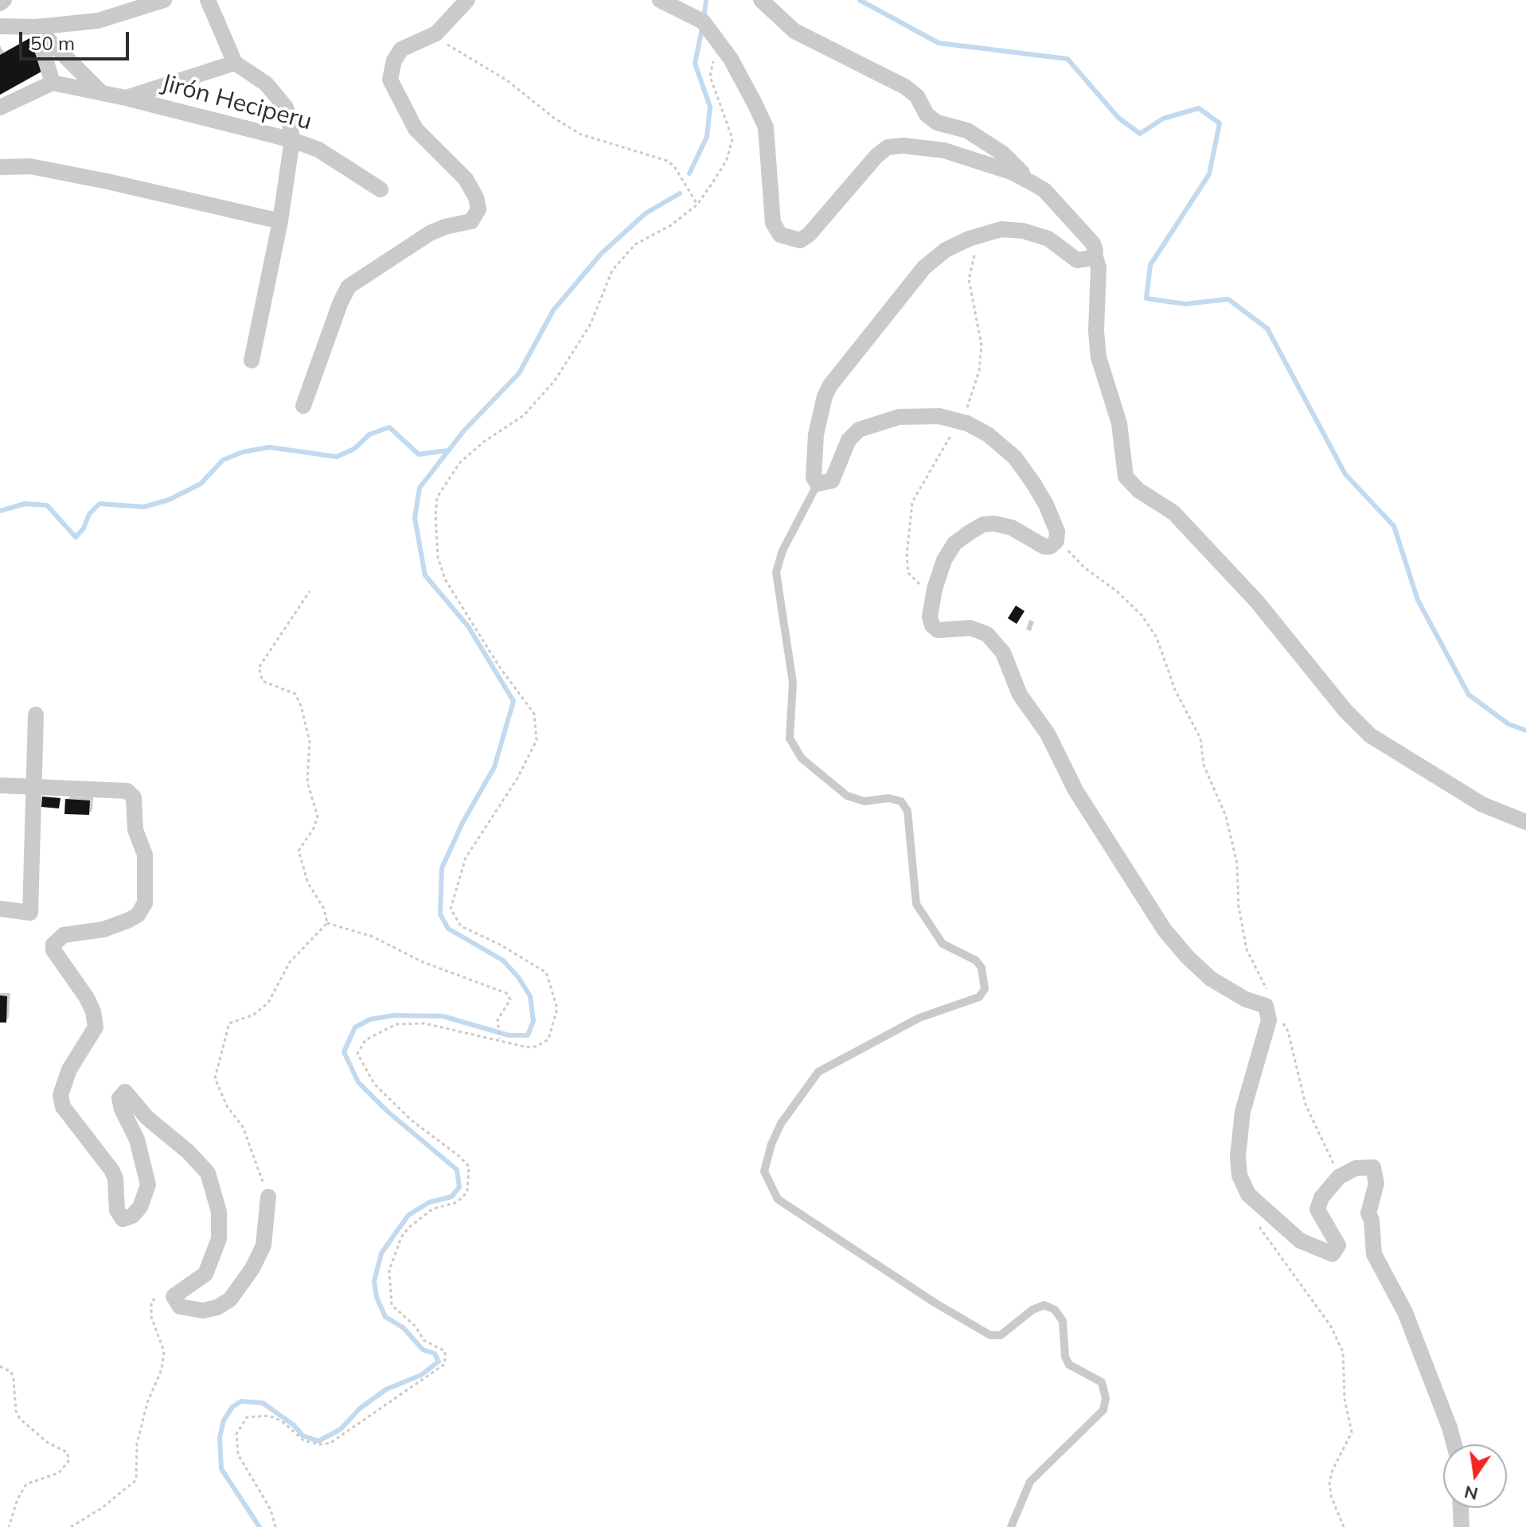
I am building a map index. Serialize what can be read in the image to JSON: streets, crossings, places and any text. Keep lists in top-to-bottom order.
{
  "streets": {
    "street": ["Jirón Heciperu"]
  },
  "scale_bar": "50 m",
  "north": "bottom"
}
